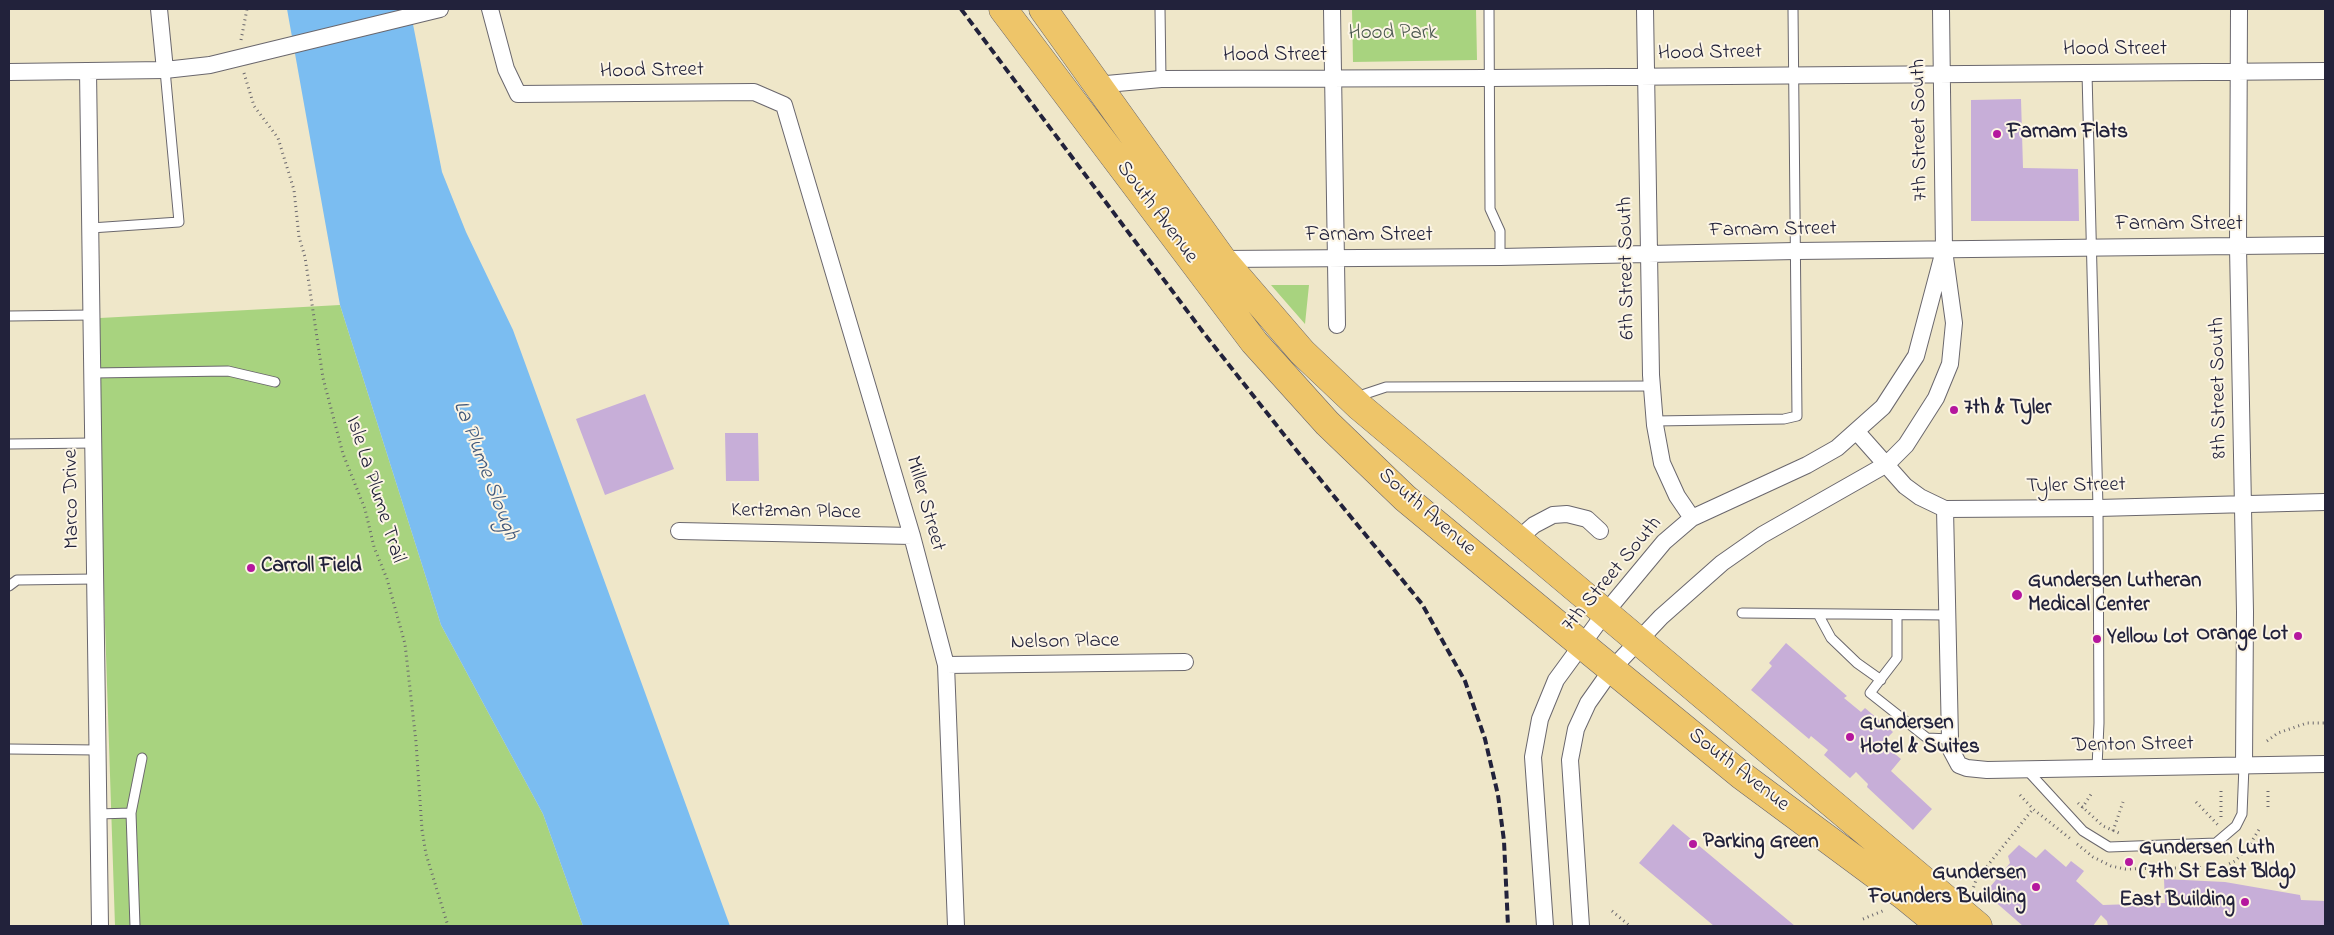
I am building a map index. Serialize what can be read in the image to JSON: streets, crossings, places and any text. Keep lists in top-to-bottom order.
{
  "streets": {
    "highway": ["South Avenue"],
    "street": [
      "Hood Street",
      "7th Street South",
      "Farnam Street",
      "6th Street South",
      "8th Street South",
      "Tyler Street",
      "Marco Drive",
      "Miller Street",
      "Kertzman Place",
      "Nelson Place",
      "Denton Street"
    ],
    "path": ["Isle La Plume Trail"]
  },
  "crossings": [
    ["Hood Street", "7th Street South"],
    ["Hood Street", "South Avenue"],
    ["Hood Street", "6th Street South"],
    ["Hood Street", "8th Street South"],
    ["Hood Street", "Miller Street"],
    ["7th Street South", "South Avenue"],
    ["7th Street South", "Farnam Street"],
    ["7th Street South", "6th Street South"],
    ["7th Street South", "Tyler Street"],
    ["South Avenue", "Farnam Street"],
    ["Farnam Street", "6th Street South"],
    ["Farnam Street", "8th Street South"],
    ["8th Street South", "Tyler Street"],
    ["8th Street South", "Denton Street"],
    ["Miller Street", "Kertzman Place"],
    ["Miller Street", "Nelson Place"]
  ],
  "water": ["La Plume Slough"],
  "parks": ["Hood Park"],
  "places": [
    "Farnam Flats",
    "7th & Tyler",
    "Carroll Field",
    "Gundersen Lutheran Medical Center",
    "Orange Lot",
    "Yellow Lot",
    "Gundersen Hotel & Suites",
    "Parking Green",
    "Gundersen Luth (7th St East Bldg)",
    "Gundersen Founders Building",
    "East Building"
  ]
}
